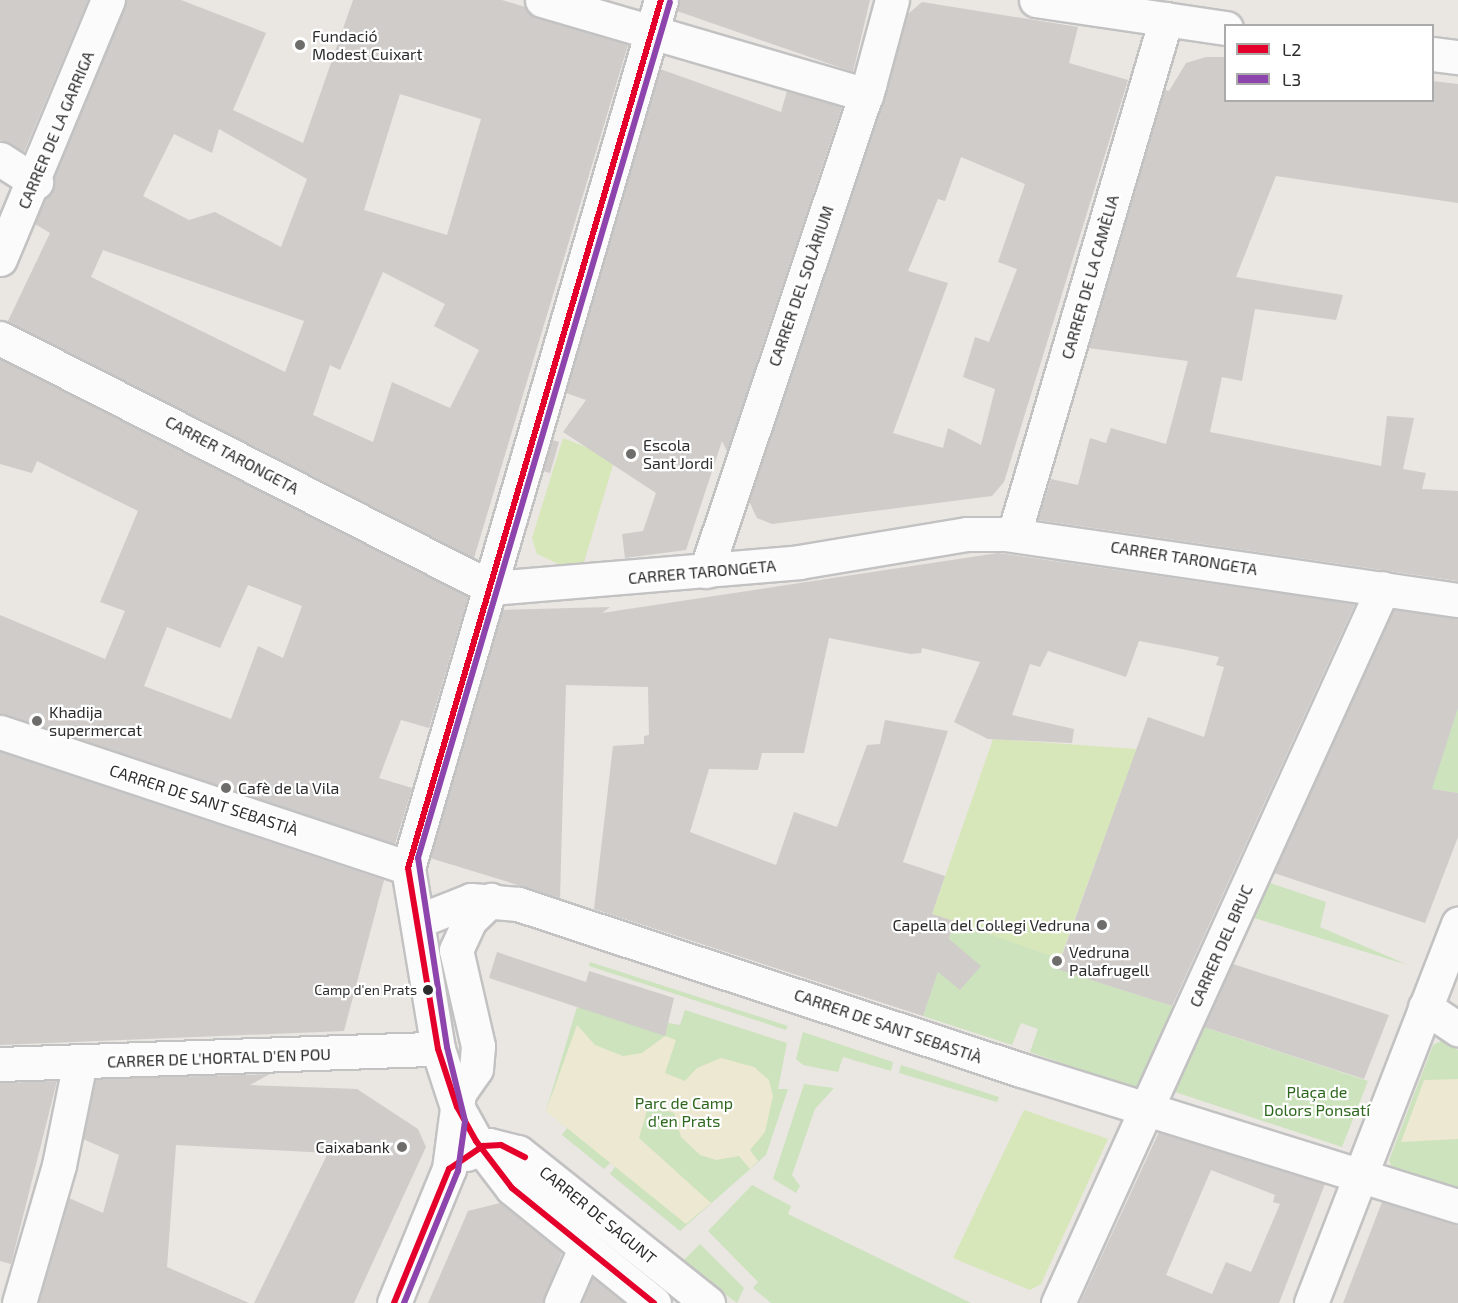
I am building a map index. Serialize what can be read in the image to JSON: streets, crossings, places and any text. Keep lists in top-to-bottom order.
{
  "streets": {
    "street": [
      "CARRER DE LA GARRIGA",
      "CARRER DE LA CAMÈLIA",
      "CARRER DEL SOLÀRIUM",
      "CARRER TARONGETA",
      "CARRER DE SANT SEBASTIÀ",
      "CARRER DEL BRUC",
      "CARRER DE L'HORTAL D'EN POU",
      "CARRER DE SAGUNT"
    ]
  },
  "crossings": [
    ["CARRER DE LA CAMÈLIA", "CARRER TARONGETA"],
    ["CARRER DEL SOLÀRIUM", "CARRER TARONGETA"],
    ["CARRER TARONGETA", "CARRER DEL BRUC"],
    ["CARRER DE SANT SEBASTIÀ", "CARRER DEL BRUC"]
  ],
  "parks": ["Plaça de Dolors Ponsatí", "Parc de Camp d'en Prats"],
  "places": [
    "Fundació Modest Cuixart",
    "Escola Sant Jordi",
    "Khadija supermercat",
    "Cafè de la Vila",
    "Capella del Col·legi Vedruna",
    "Vedruna Palafrugell",
    "Camp d'en Prats",
    "Caixabank"
  ],
  "lines": ["transit line L2", "transit line L3"],
  "legend": ["L2", "L3"]
}
